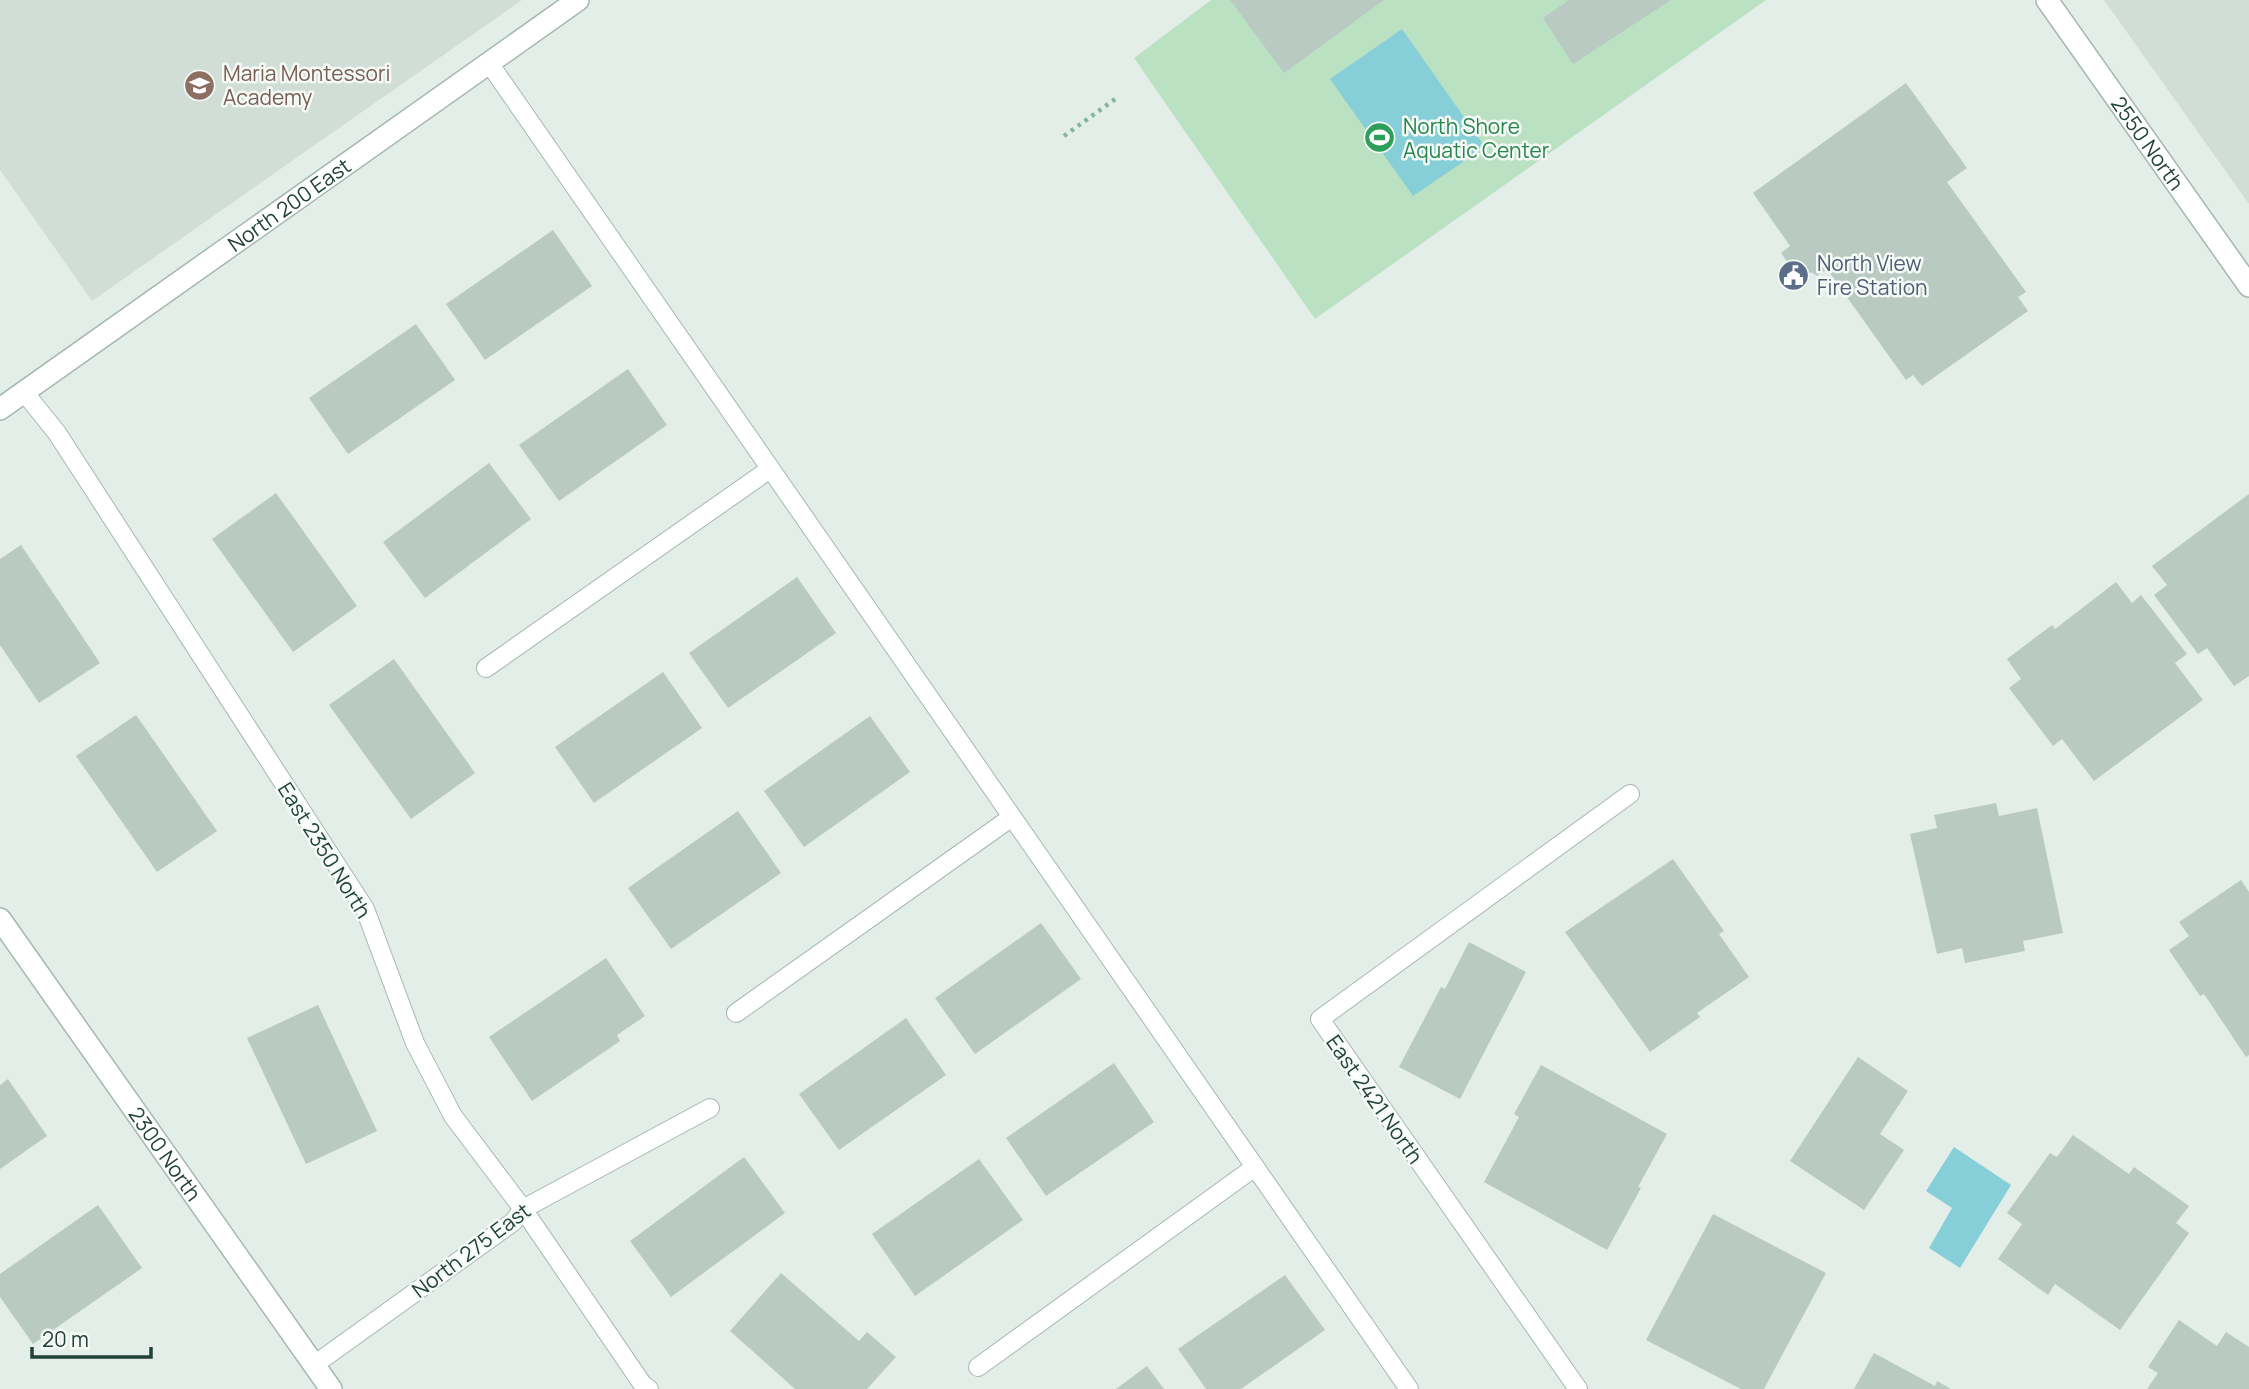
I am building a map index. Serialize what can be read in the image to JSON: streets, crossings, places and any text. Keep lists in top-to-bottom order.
{
  "streets": {
    "street": ["2550 North", "North 200 East", "2300 North"],
    "lane": ["East 2350 North", "East 2421 North", "North 275 East"]
  },
  "crossings": [
    ["North 200 East", "East 2350 North"],
    ["East 2350 North", "North 275 East"],
    ["2300 North", "North 275 East"]
  ],
  "places": {
    "school or university": ["Maria Montessori Academy"],
    "sports": ["North Shore Aquatic Center"],
    "public building": ["North View Fire Station"]
  },
  "scale_bar": "20 m"
}
